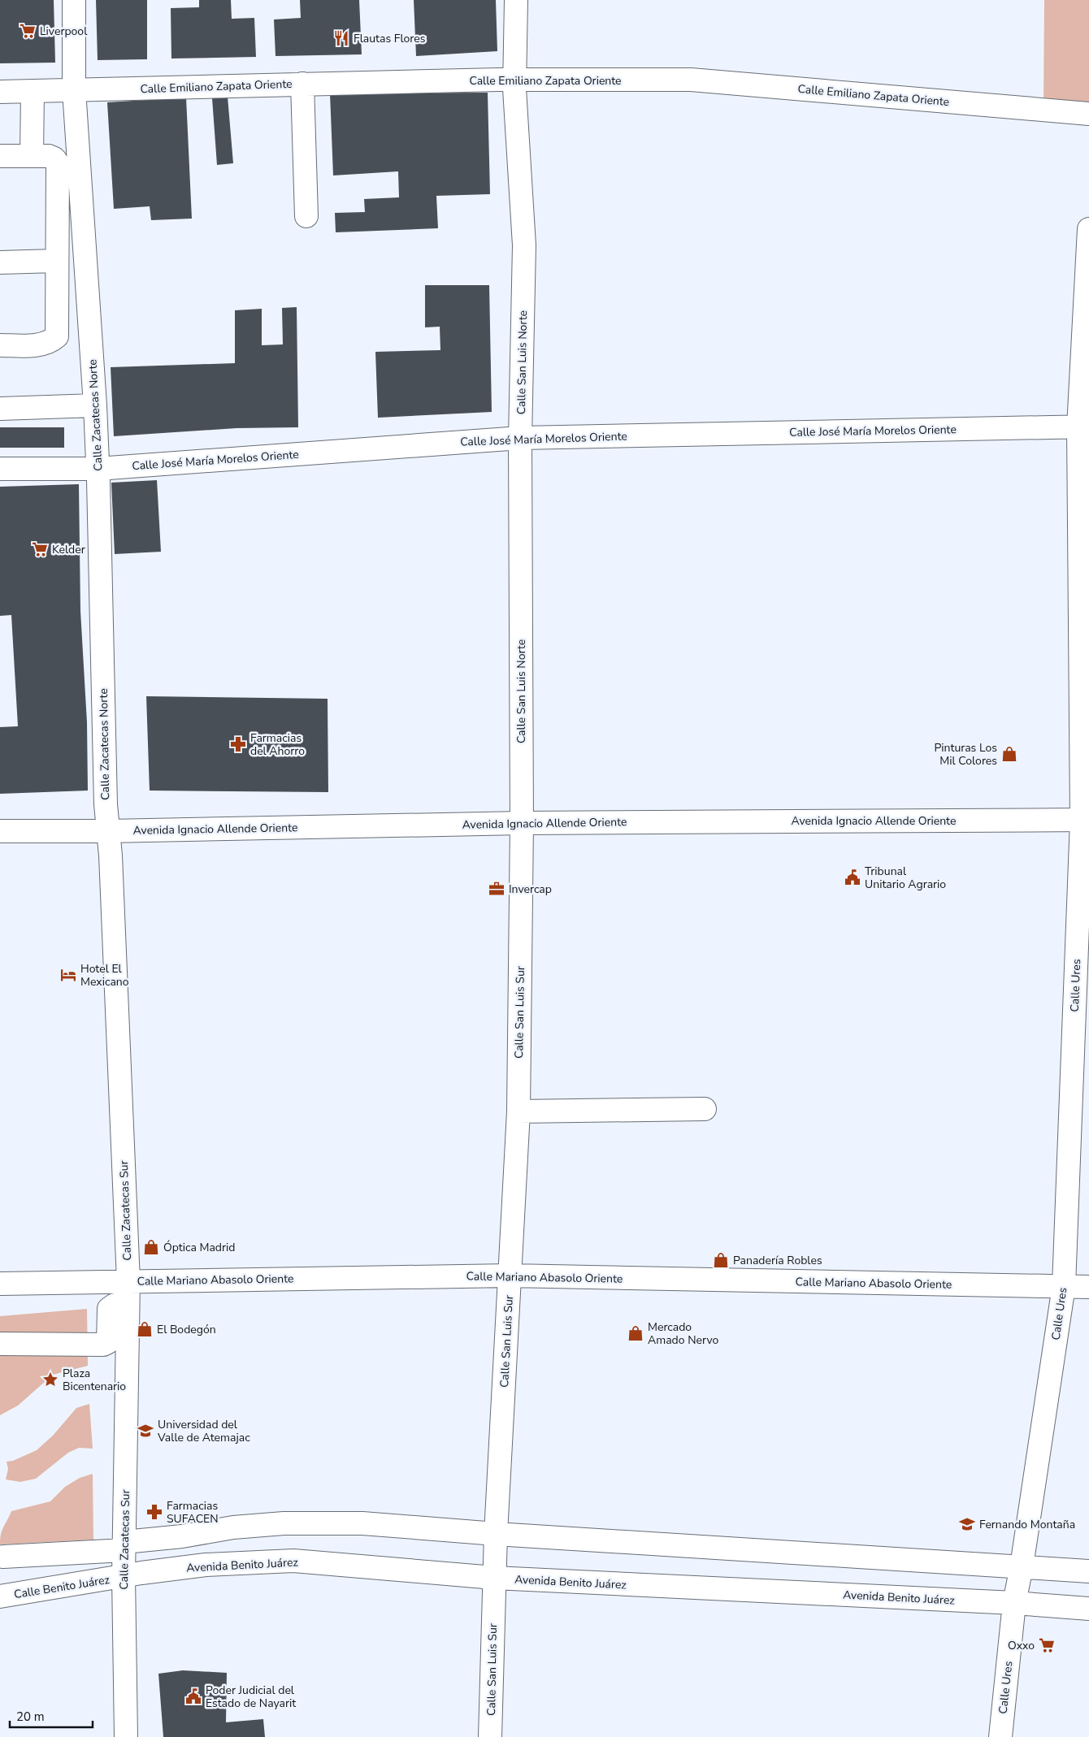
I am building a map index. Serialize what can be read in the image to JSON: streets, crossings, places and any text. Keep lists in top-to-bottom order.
{
  "streets": {
    "street": [
      "Calle Emiliano Zapata Oriente",
      "Calle San Luis Norte",
      "Calle Zacatecas Norte",
      "Calle José María Morelos Oriente",
      "Avenida Ignacio Allende Oriente",
      "Calle Ures",
      "Calle San Luis Sur",
      "Calle Zacatecas Sur",
      "Calle Mariano Abasolo Oriente",
      "Avenida Benito Juárez",
      "Calle Benito Juárez"
    ]
  },
  "crossings": [
    ["Calle Emiliano Zapata Oriente", "Calle San Luis Norte"],
    ["Calle Emiliano Zapata Oriente", "Calle Zacatecas Norte"],
    ["Calle San Luis Norte", "Calle José María Morelos Oriente"],
    ["Calle San Luis Norte", "Avenida Ignacio Allende Oriente"],
    ["Calle San Luis Norte", "Calle San Luis Sur"],
    ["Calle Zacatecas Norte", "Calle José María Morelos Oriente"],
    ["Calle Zacatecas Norte", "Avenida Ignacio Allende Oriente"],
    ["Calle Zacatecas Norte", "Calle Zacatecas Sur"],
    ["Calle José María Morelos Oriente", "Calle Ures"],
    ["Avenida Ignacio Allende Oriente", "Calle Ures"],
    ["Avenida Ignacio Allende Oriente", "Calle San Luis Sur"],
    ["Avenida Ignacio Allende Oriente", "Calle Zacatecas Sur"],
    ["Calle Ures", "Calle Mariano Abasolo Oriente"],
    ["Calle Ures", "Avenida Benito Juárez"],
    ["Calle San Luis Sur", "Calle Mariano Abasolo Oriente"],
    ["Calle San Luis Sur", "Avenida Benito Juárez"],
    ["Calle Zacatecas Sur", "Calle Mariano Abasolo Oriente"],
    ["Calle Zacatecas Sur", "Avenida Benito Juárez"],
    ["Calle Zacatecas Sur", "Calle Benito Juárez"],
    ["Avenida Benito Juárez", "Calle Benito Juárez"]
  ],
  "places": {
    "supermarket": ["Liverpool", "Kelder", "Oxxo"],
    "restaurant": ["Flautas Flores"],
    "pharmacy": ["Farmacias del Ahorro", "Farmacias SUFACEN"],
    "shop": [
      "Pinturas Los Mil Colores",
      "Óptica Madrid",
      "Panadería Robles",
      "El Bodegón",
      "Mercado Amado Nervo"
    ],
    "public building": ["Tribunal Unitario Agrario", "Poder Judicial del Estado de Nayarit"],
    "office": ["Invercap"],
    "hotel": ["Hotel El Mexicano"],
    "place": ["Plaza Bicentenario"],
    "school or university": ["Universidad del Valle de Atemajac", "Fernando Montaña"]
  },
  "scale_bar": "20 m"
}
